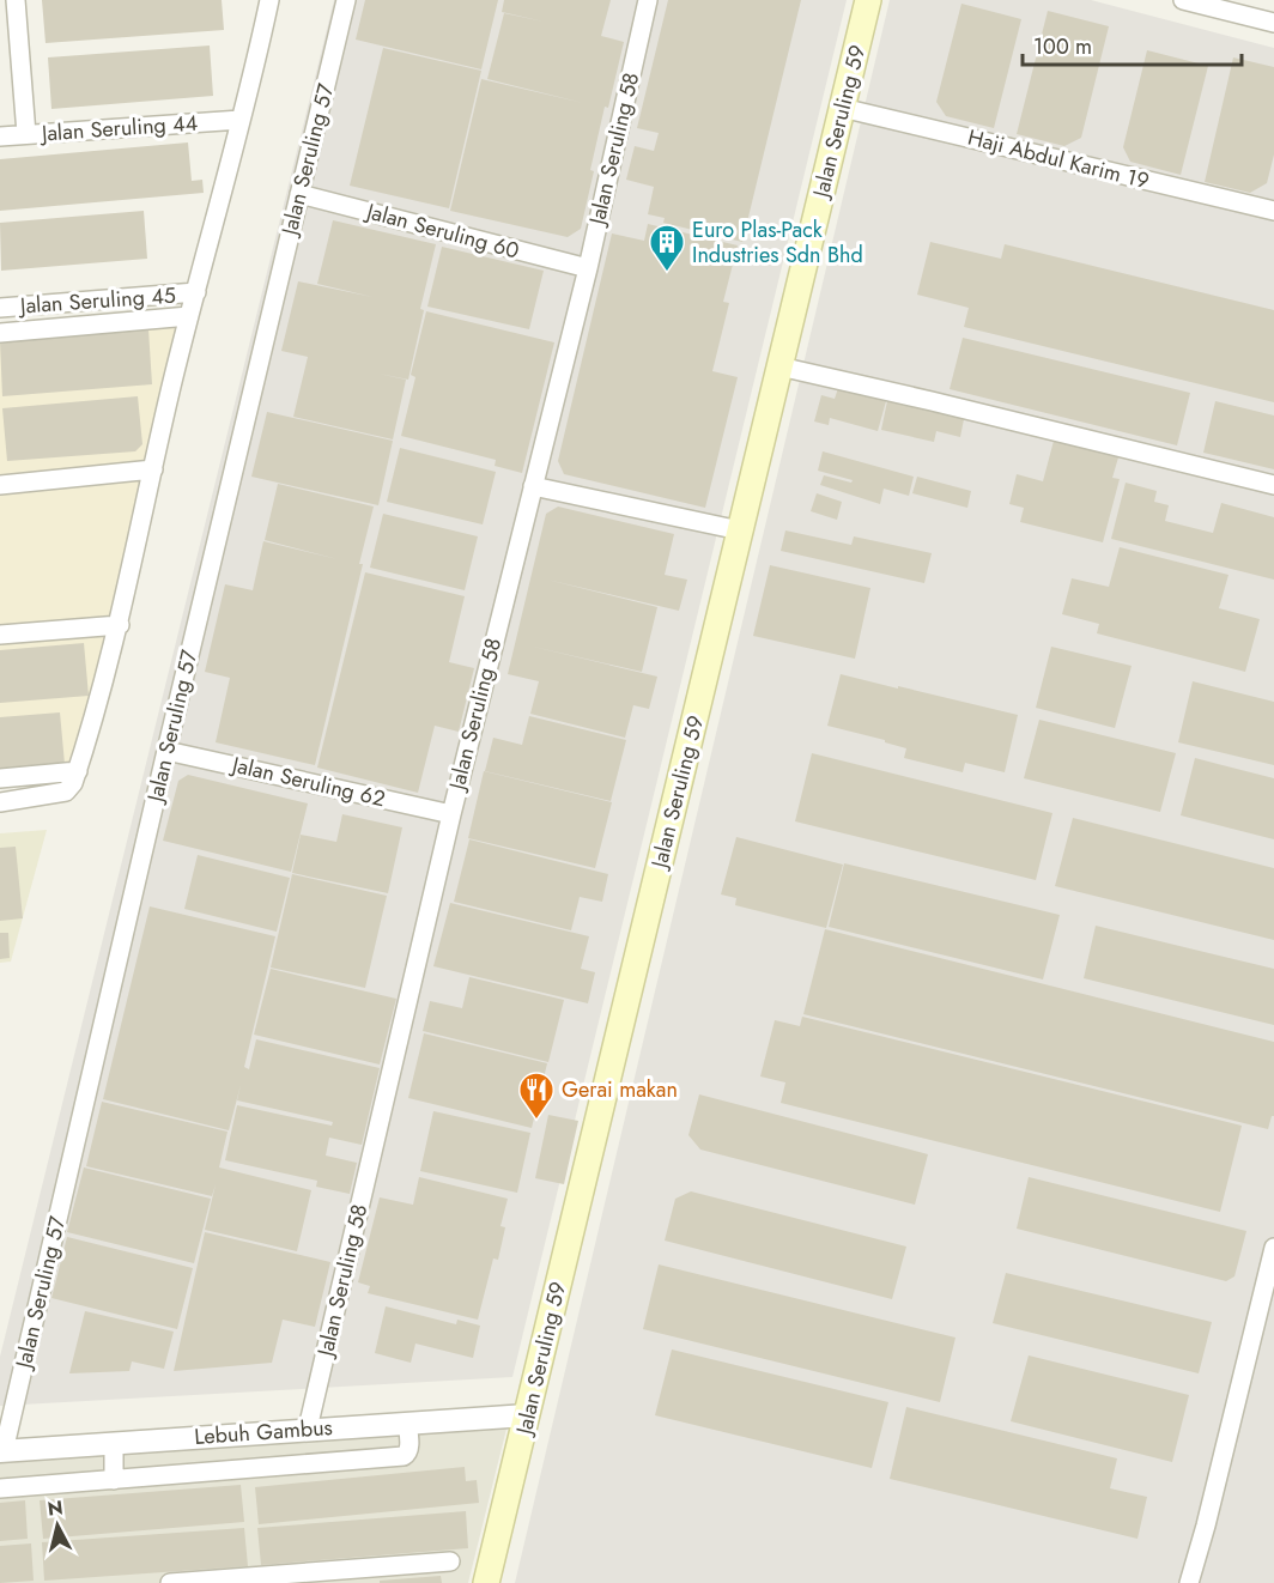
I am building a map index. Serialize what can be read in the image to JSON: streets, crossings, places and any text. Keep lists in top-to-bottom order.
{
  "streets": {
    "main road": ["Jalan Seruling 59"],
    "street": [
      "Jalan Seruling 44",
      "Jalan Seruling 58",
      "Jalan Seruling 57",
      "Haji Abdul Karim 19",
      "Jalan Seruling 60",
      "Jalan Seruling 45",
      "Jalan Seruling 62",
      "Lebuh Gambus"
    ]
  },
  "crossings": [
    ["Jalan Seruling 59", "Haji Abdul Karim 19"],
    ["Jalan Seruling 59", "Lebuh Gambus"],
    ["Jalan Seruling 58", "Jalan Seruling 60"],
    ["Jalan Seruling 58", "Jalan Seruling 62"],
    ["Jalan Seruling 58", "Lebuh Gambus"],
    ["Jalan Seruling 57", "Jalan Seruling 60"],
    ["Jalan Seruling 57", "Jalan Seruling 62"],
    ["Jalan Seruling 57", "Lebuh Gambus"]
  ],
  "places": {
    "building": ["Euro Plas-Pack Industries Sdn Bhd"],
    "restaurant": ["Gerai makan"]
  },
  "scale_bar": "100 m",
  "north": "top"
}
